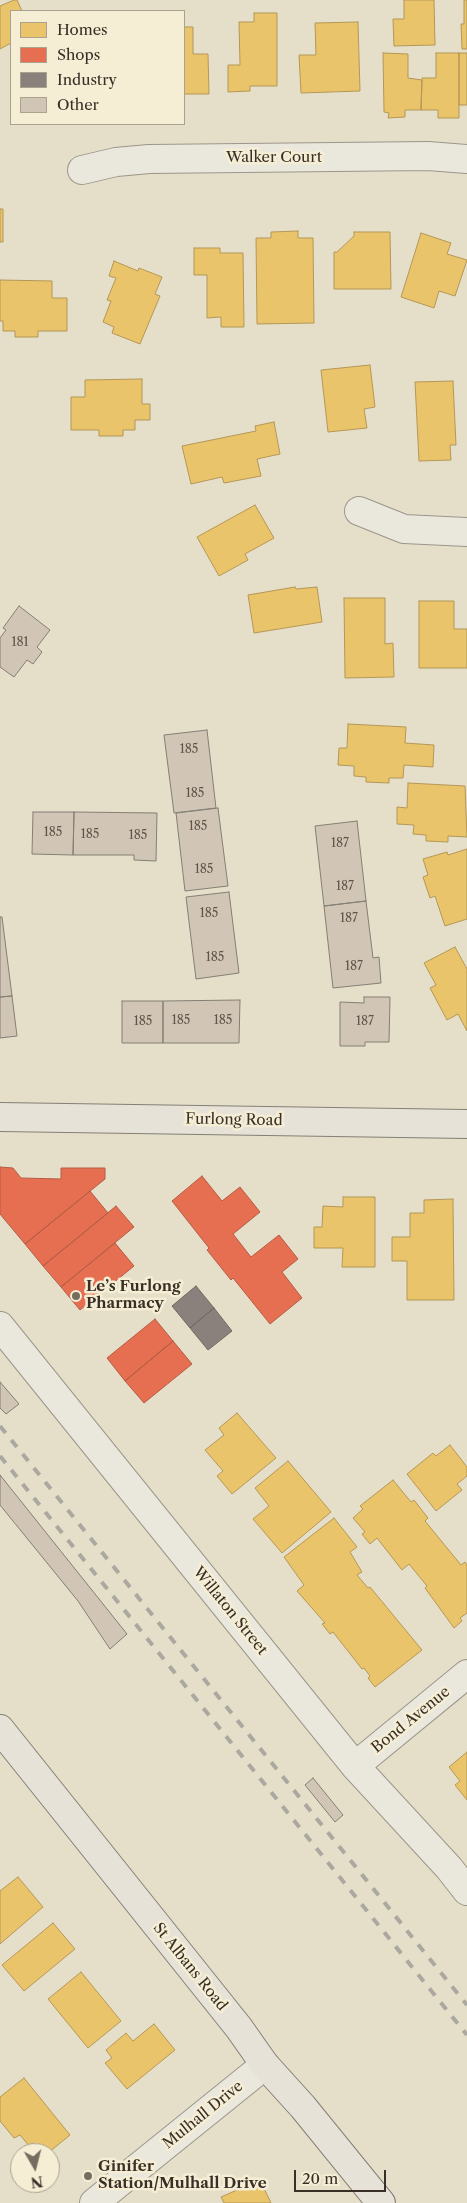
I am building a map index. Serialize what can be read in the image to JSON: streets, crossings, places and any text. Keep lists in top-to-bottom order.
{
  "streets": {
    "main road": ["Furlong Road", "St Albans Road"],
    "street": [
      "Walker Court",
      "Willaton Street",
      "Bond Avenue",
      "Mulhall Drive"
    ]
  },
  "crossings": [
    ["Willaton Street", "Bond Avenue"],
    ["St Albans Road", "Mulhall Drive"]
  ],
  "places": ["Le’s Furlong Pharmacy", "Ginifer Station/Mulhall Drive"],
  "house_numbers": [
    "181",
    "185",
    "185",
    "185",
    "185",
    "185",
    "185",
    "187",
    "185",
    "187",
    "185",
    "187",
    "185",
    "187",
    "185",
    "185",
    "185",
    "187"
  ],
  "legend": [
    "Homes",
    "Shops",
    "Industry",
    "Other"
  ],
  "scale_bar": "20 m",
  "north": "bottom"
}
